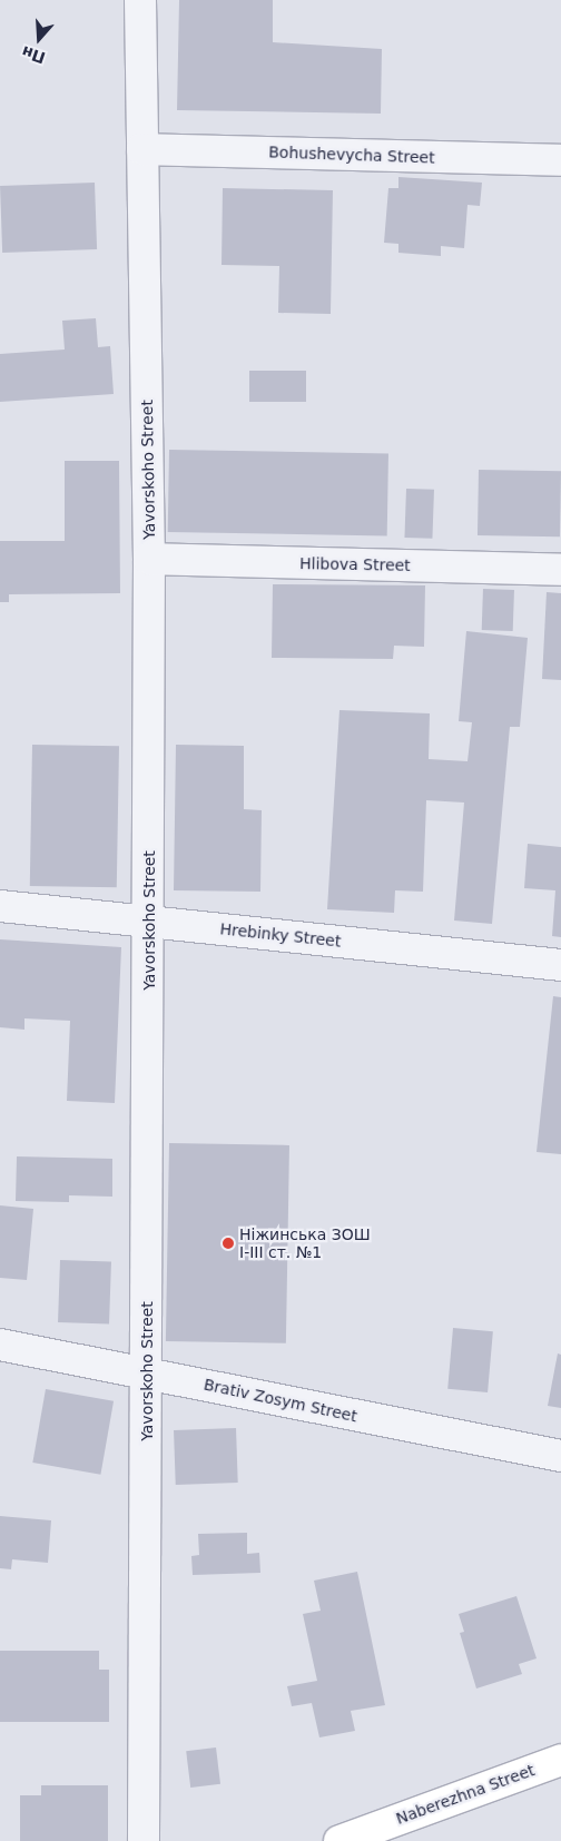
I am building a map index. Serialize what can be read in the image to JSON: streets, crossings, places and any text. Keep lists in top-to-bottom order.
{
  "streets": {
    "main road": ["Naberezhna Street"],
    "street": [
      "Bohushevycha Street",
      "Yavorskoho Street",
      "Hlibova Street",
      "Hrebinky Street",
      "Brativ Zosym Street"
    ]
  },
  "crossings": [
    ["Bohushevycha Street", "Yavorskoho Street"],
    ["Yavorskoho Street", "Hlibova Street"],
    ["Yavorskoho Street", "Hrebinky Street"],
    ["Yavorskoho Street", "Brativ Zosym Street"]
  ],
  "places": ["Ніжинська ЗОШ І-ІІІ ст. №1"],
  "north": "bottom"
}
